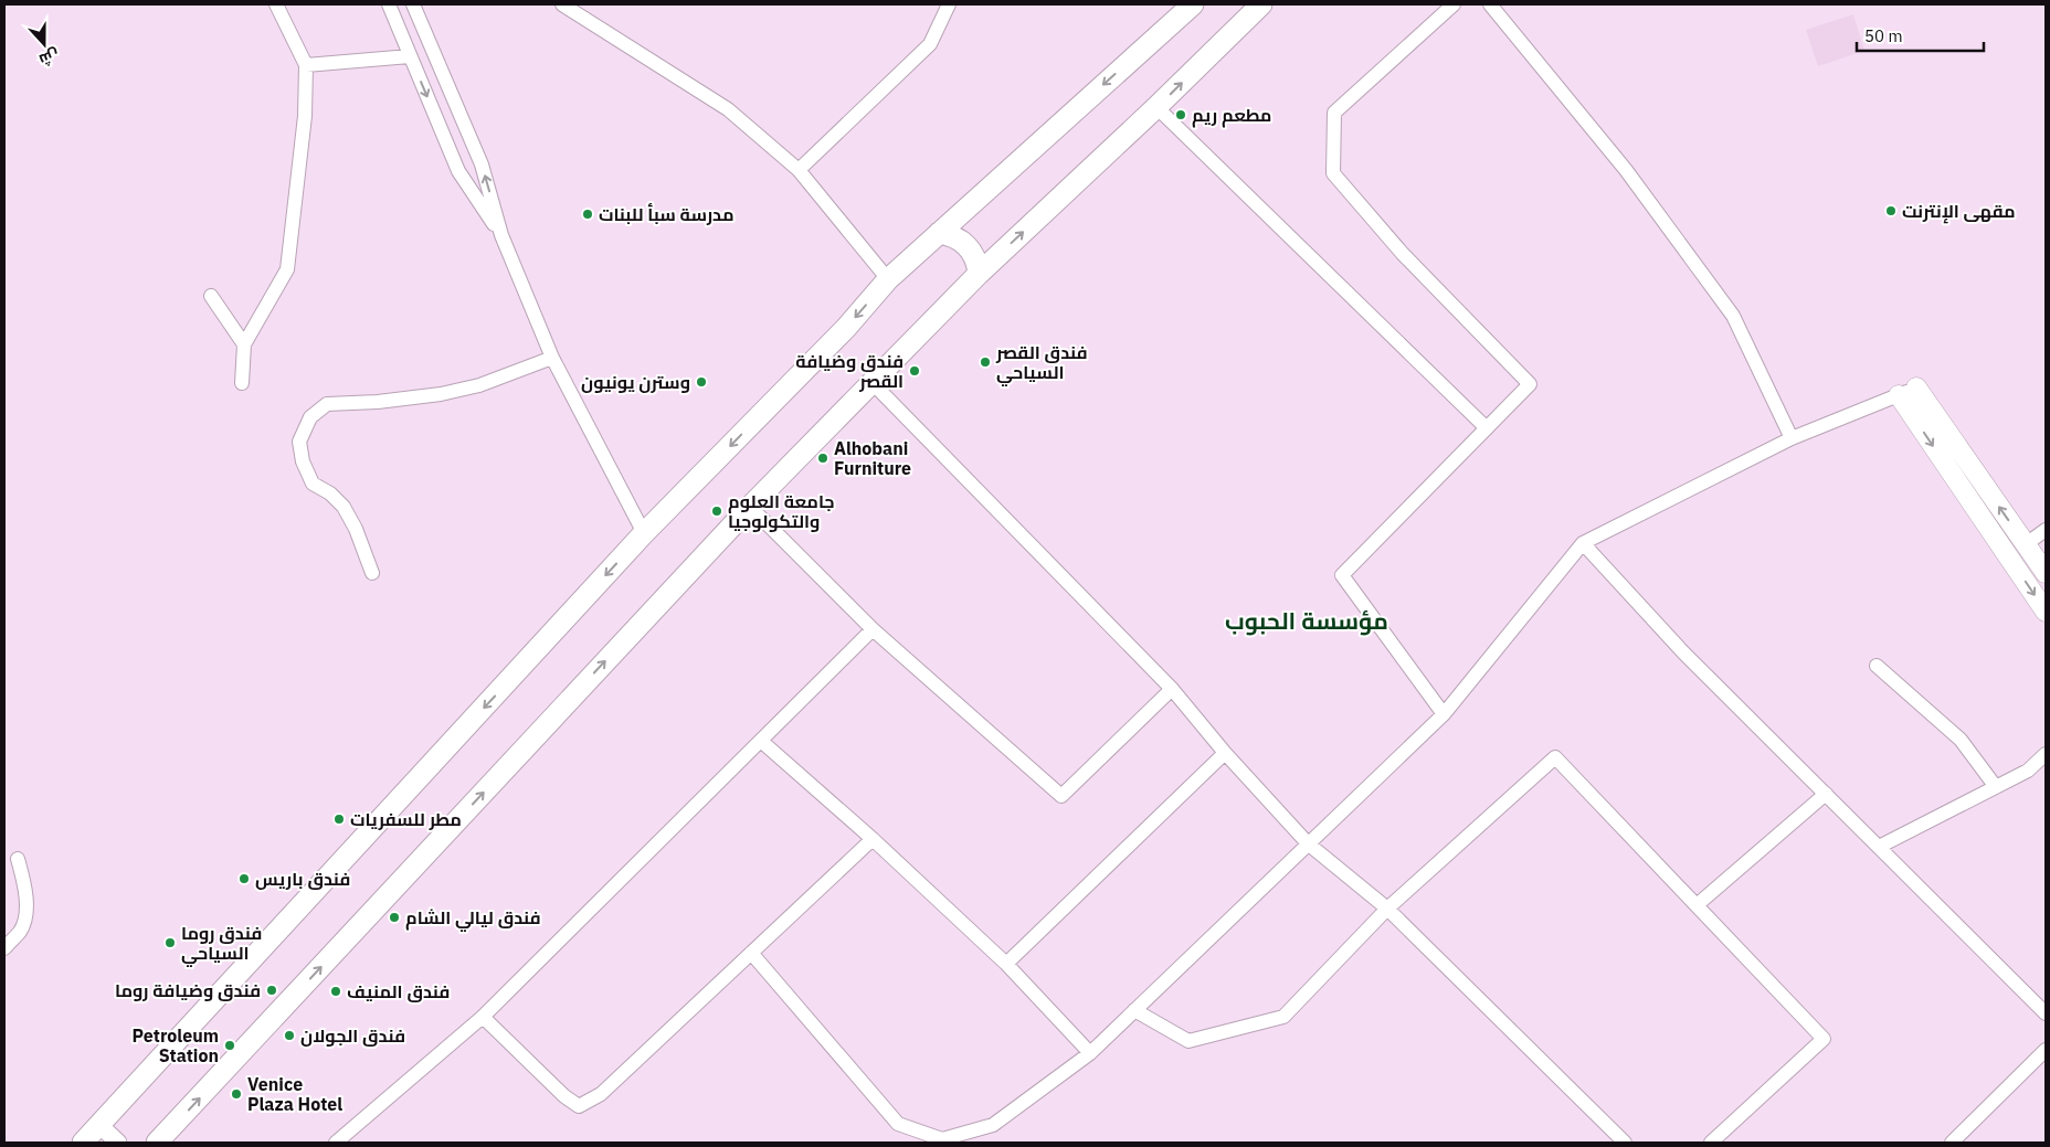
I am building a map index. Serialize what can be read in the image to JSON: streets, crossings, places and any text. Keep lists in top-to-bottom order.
{
  "districts": ["مؤسسة الحبوب"],
  "places": [
    "مطعم ريم",
    "مقهى الإنترنت",
    "مدرسة سبأ للبنات",
    "فندق القصر السياحي",
    "فندق وضيافة القصر",
    "وسترن يونيون",
    "Alhobani Furniture",
    "جامعة العلوم والتكولوجيا",
    "مطر للسفريات",
    "فندق باريس",
    "فندق ليالي الشام",
    "فندق روما السياحي",
    "فندق وضيافة روما",
    "فندق المنيف",
    "فندق الجولان",
    "Petroleum Station",
    "Venice Plaza Hotel"
  ],
  "scale_bar": "50 m",
  "north": "bottom"
}
